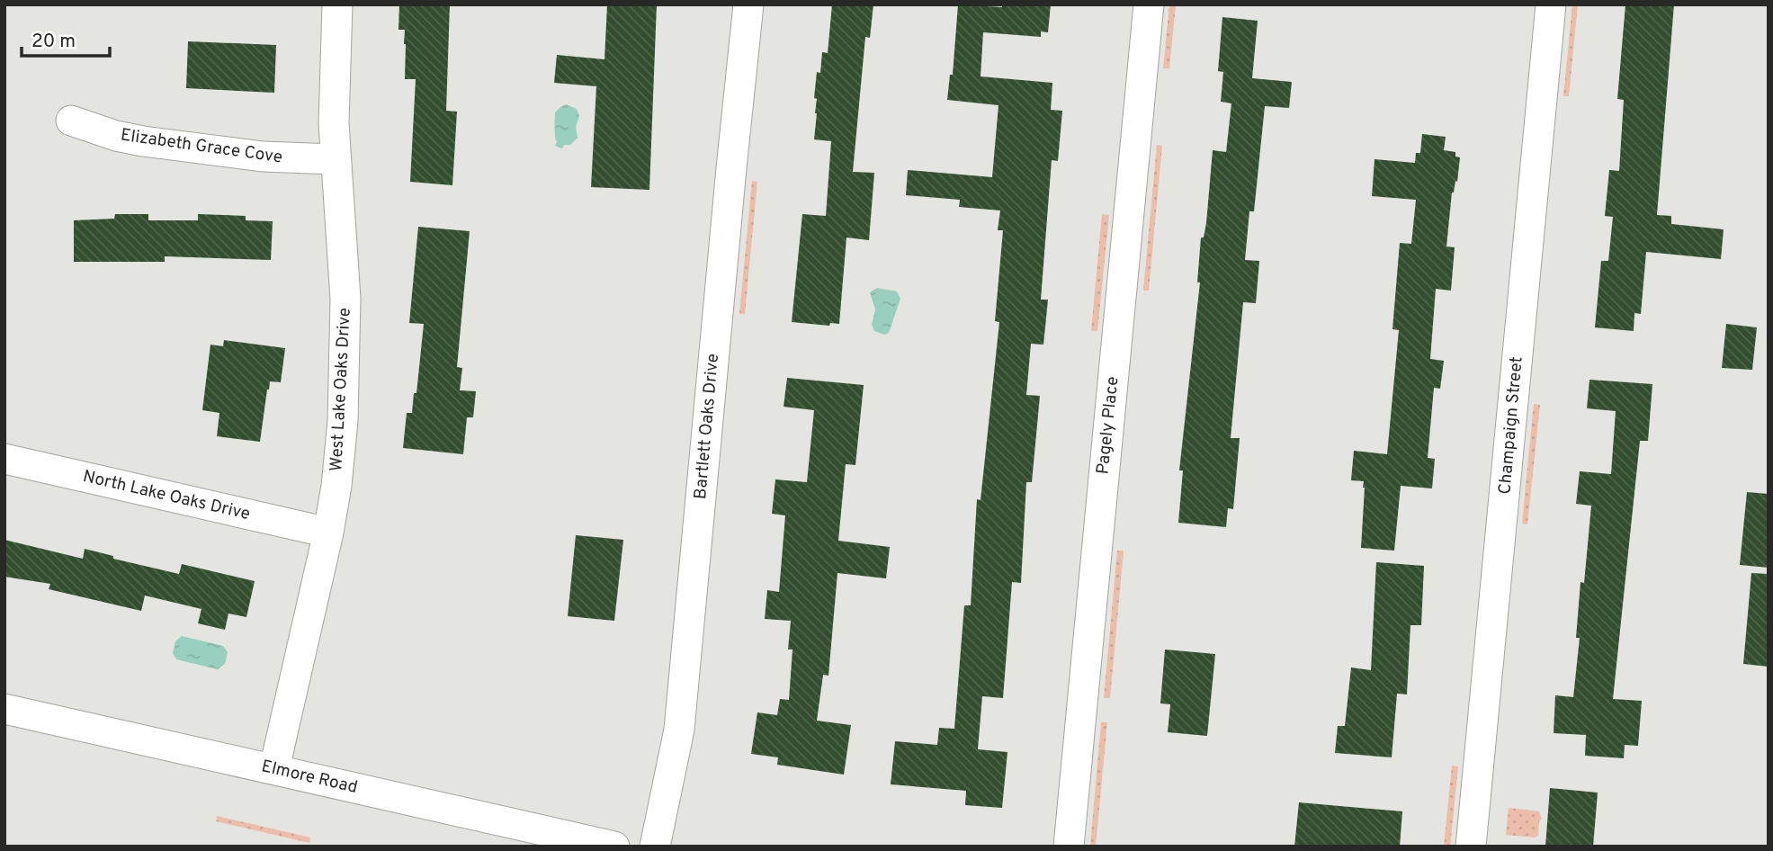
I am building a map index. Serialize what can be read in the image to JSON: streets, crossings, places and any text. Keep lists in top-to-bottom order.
{
  "streets": {
    "street": [
      "Elizabeth Grace Cove",
      "West Lake Oaks Drive",
      "Pagely Place",
      "Champaign Street",
      "Bartlett Oaks Drive",
      "North Lake Oaks Drive",
      "Elmore Road"
    ]
  },
  "crossings": [
    ["Elizabeth Grace Cove", "West Lake Oaks Drive"],
    ["West Lake Oaks Drive", "North Lake Oaks Drive"],
    ["West Lake Oaks Drive", "Elmore Road"]
  ],
  "scale_bar": "20 m"
}
